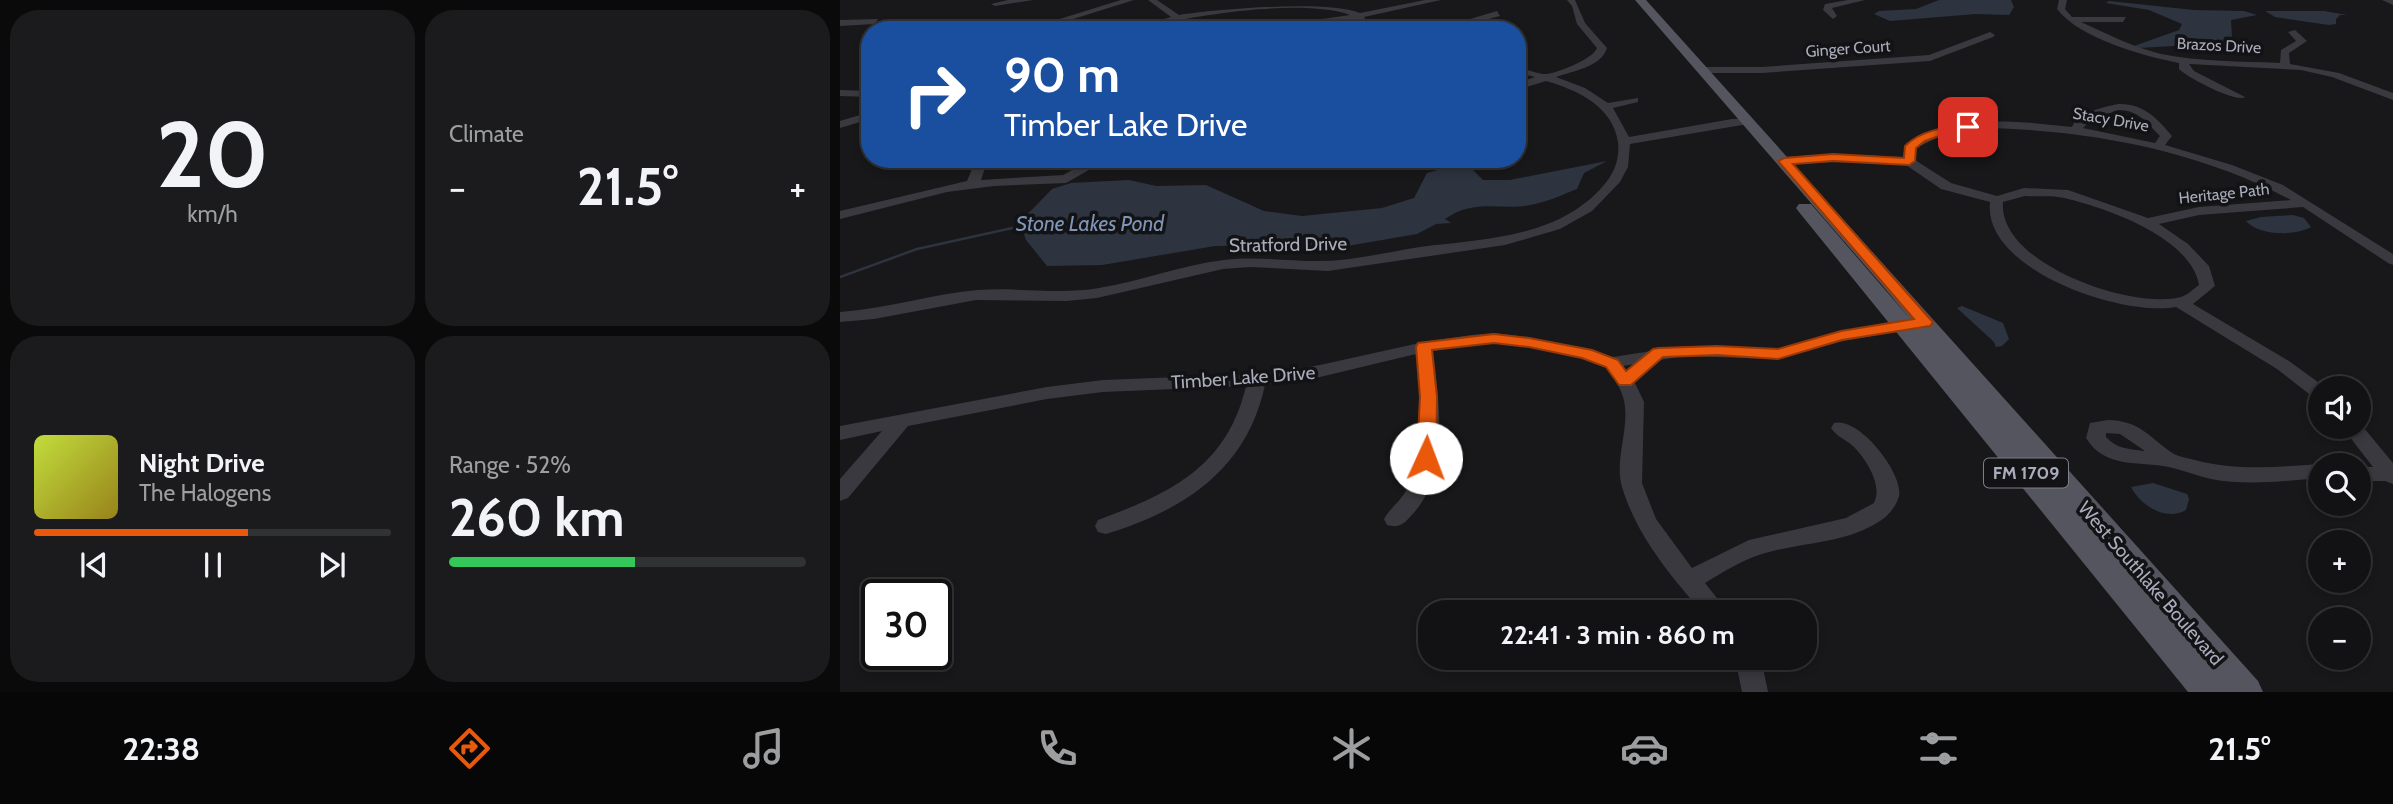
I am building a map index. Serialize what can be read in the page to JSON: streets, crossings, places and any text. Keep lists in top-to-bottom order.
{
  "streets": {
    "main road": ["FM 1709", "West Southlake Boulevard"],
    "street": [
      "Brazos Drive",
      "Ginger Court",
      "Stacy Drive",
      "Heritage Path",
      "Stratford Drive",
      "Timber Lake Drive"
    ]
  },
  "crossings": [
    ["Ginger Court", "West Southlake Boulevard"],
    ["Stacy Drive", "Heritage Path"]
  ],
  "water": ["Stone Lakes Pond"],
  "page": {
    "tile": [
      ["20", "km/h"],
      "Climate",
      ["Range · 52%", "260 km"]
    ],
    "turn": ["90 m", "Timber Lake Drive"],
    "heat": ["−", "21.5°", "+"],
    "map_buttons": ["+", "−"],
    "song": ["Night Drive", "The Halogens"],
    "limit": "30",
    "trip": "22:41 · 3 min · 860 m",
    "tabs": ["22:38", "21.5°"]
  }
}
